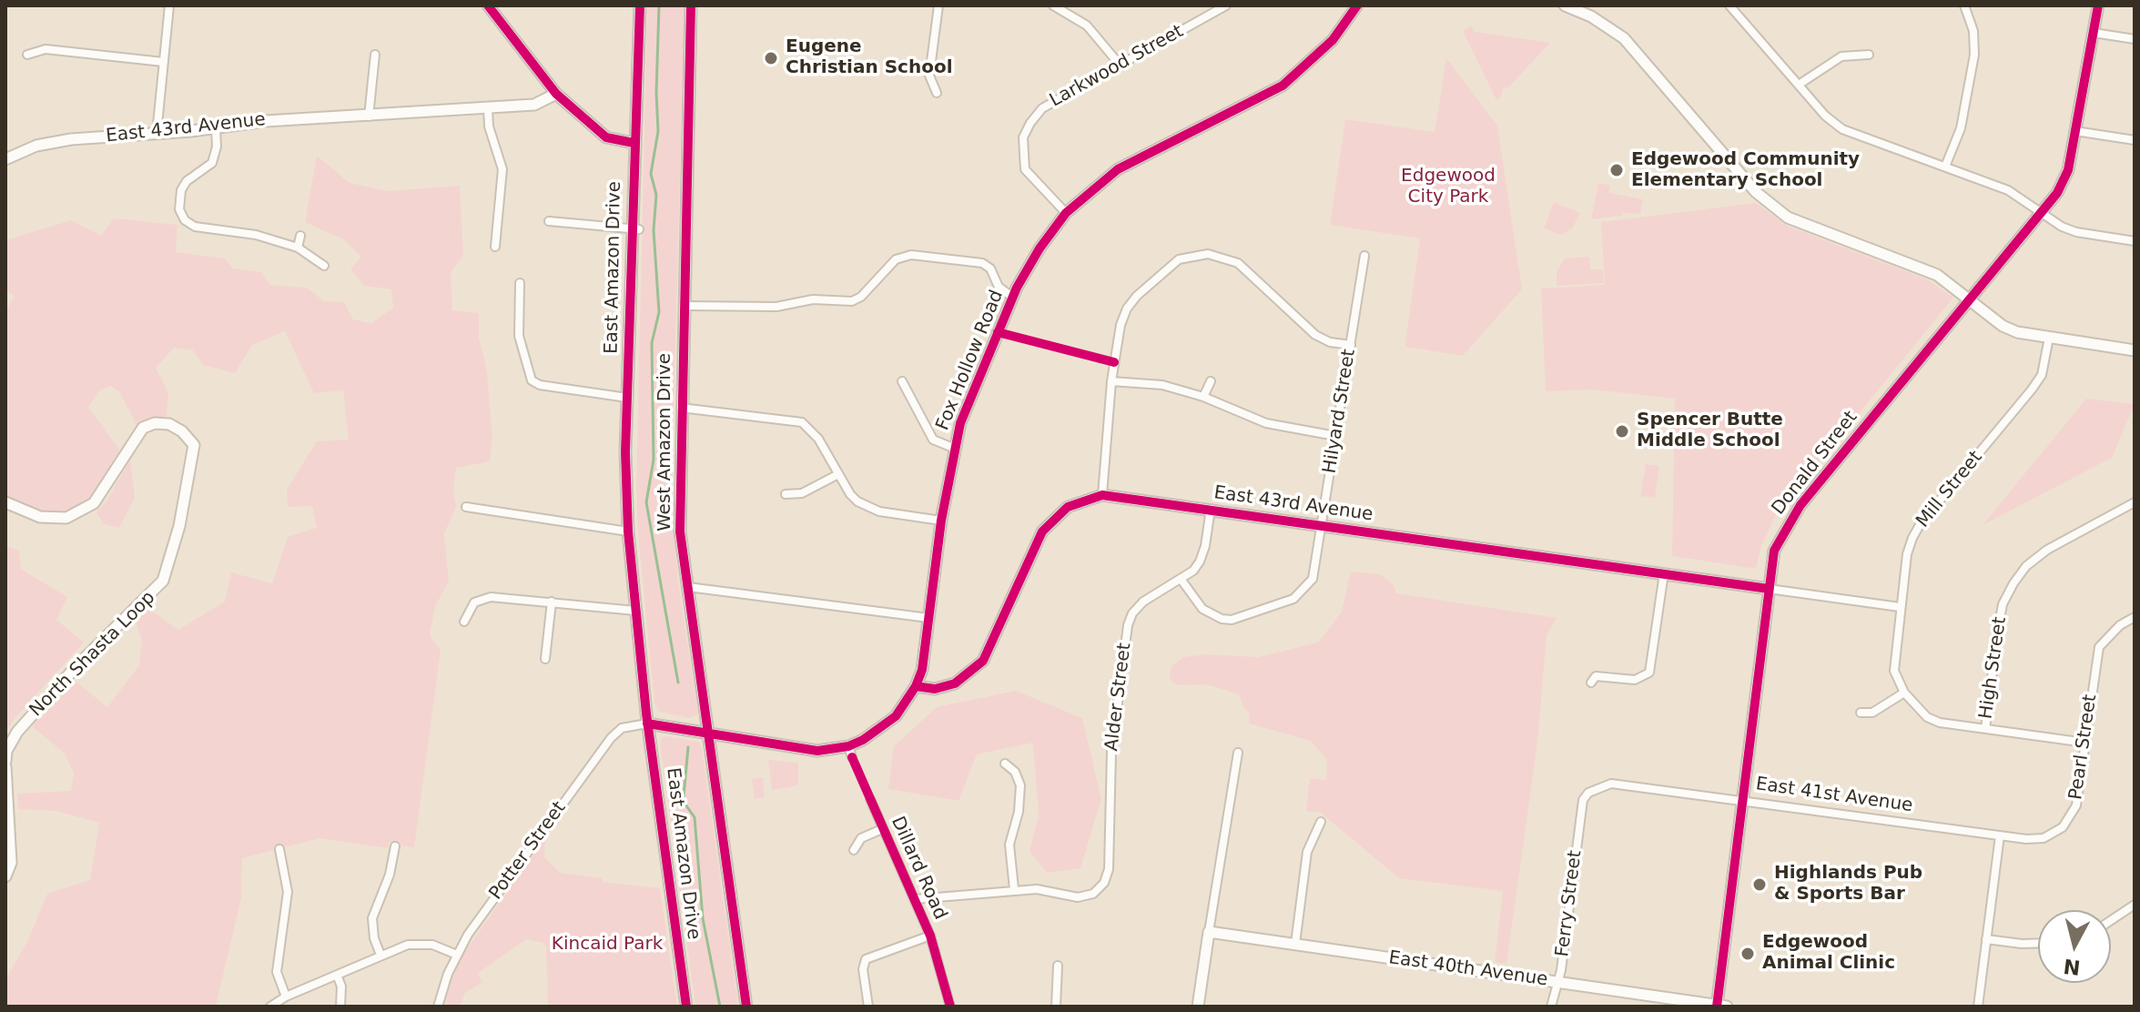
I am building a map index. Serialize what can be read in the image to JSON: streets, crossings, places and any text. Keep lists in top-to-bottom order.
{
  "streets": {
    "street": [
      "Larkwood Street",
      "East 43rd Avenue",
      "East Amazon Drive",
      "Fox Hollow Road",
      "Hilyard Street",
      "West Amazon Drive",
      "Donald Street",
      "Mill Street",
      "North Shasta Loop",
      "High Street",
      "Alder Street",
      "Pearl Street",
      "East 41st Avenue",
      "Potter Street",
      "Dillard Road",
      "Ferry Street",
      "East 40th Avenue"
    ]
  },
  "crossings": [
    ["Larkwood Street", "Fox Hollow Road"],
    ["East 43rd Avenue", "Fox Hollow Road"],
    ["East 43rd Avenue", "Hilyard Street"],
    ["East 43rd Avenue", "Donald Street"],
    ["East 43rd Avenue", "Mill Street"],
    ["East 43rd Avenue", "Alder Street"],
    ["East Amazon Drive", "Fox Hollow Road"],
    ["East Amazon Drive", "Potter Street"],
    ["Fox Hollow Road", "West Amazon Drive"],
    ["Fox Hollow Road", "Potter Street"],
    ["Hilyard Street", "Alder Street"],
    ["Donald Street", "East 41st Avenue"],
    ["Donald Street", "East 40th Avenue"],
    ["Pearl Street", "East 41st Avenue"],
    ["East 41st Avenue", "Ferry Street"],
    ["Ferry Street", "East 40th Avenue"]
  ],
  "parks": ["Edgewood City Park", "Kincaid Park"],
  "places": [
    "Eugene Christian School",
    "Edgewood Community Elementary School",
    "Spencer Butte Middle School",
    "Highlands Pub & Sports Bar",
    "Edgewood Animal Clinic"
  ],
  "north": "bottom"
}
